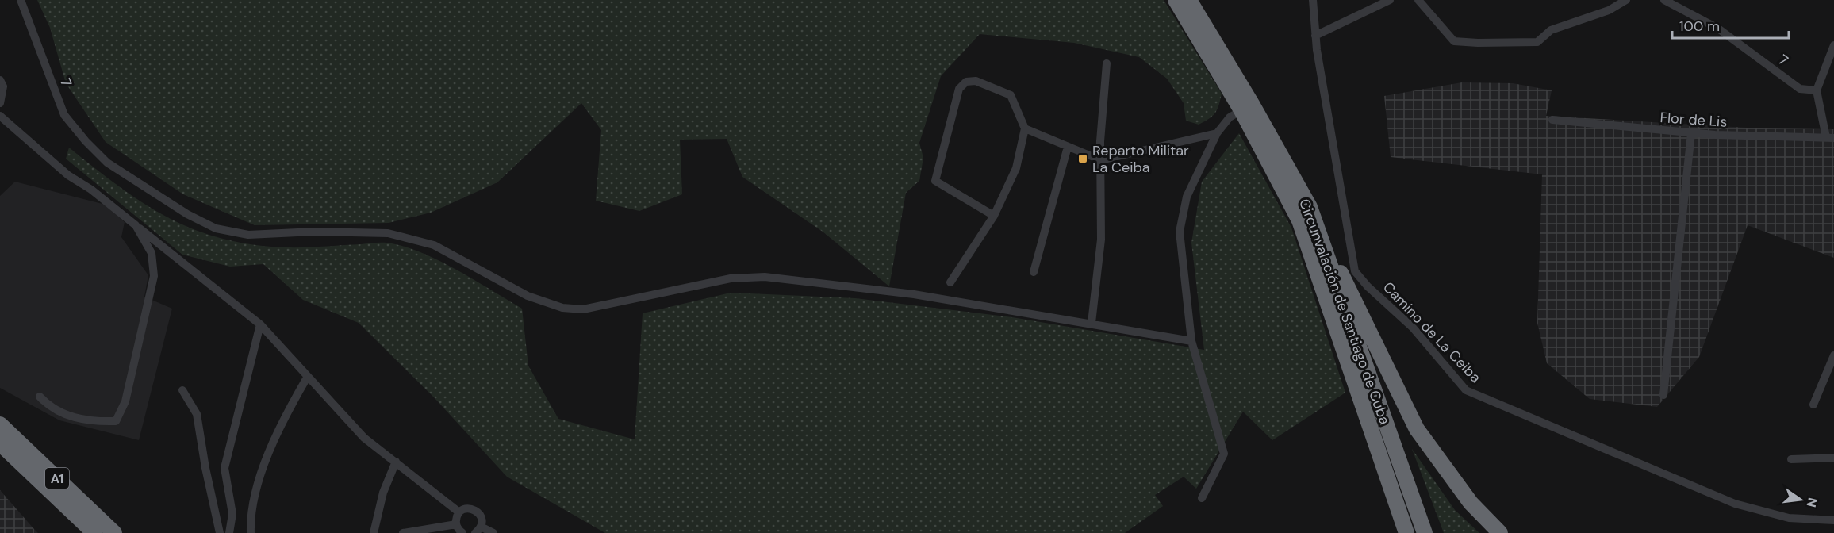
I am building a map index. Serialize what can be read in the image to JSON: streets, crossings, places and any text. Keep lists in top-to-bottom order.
{
  "streets": {
    "highway": ["Circunvalación de Santiago de Cuba", "A1"],
    "street": ["7", "Flor de Lis", "Camino de La Ceiba"]
  },
  "places": {
    "transit": ["Reparto Militar La Ceiba"]
  },
  "scale_bar": "100 m",
  "north": "right"
}
